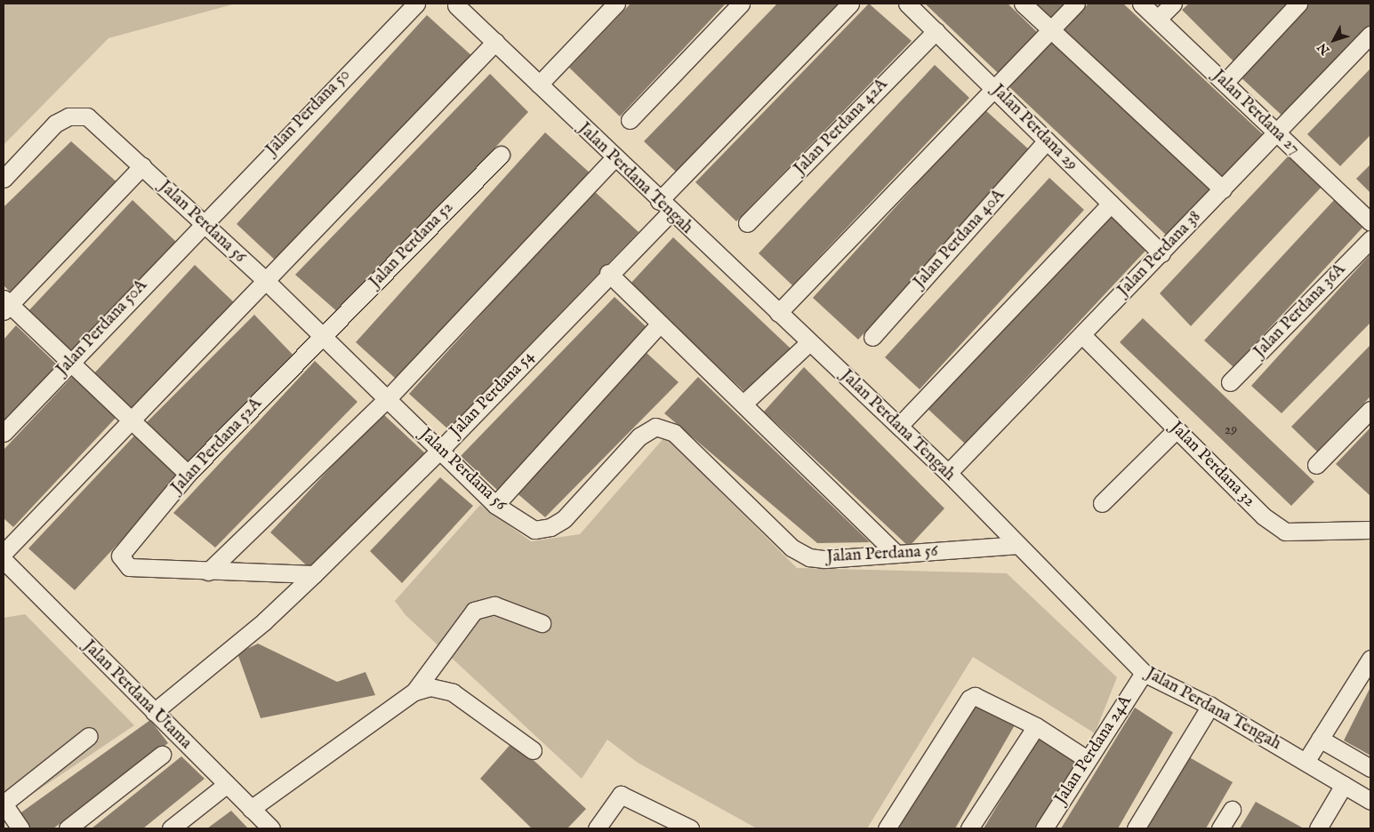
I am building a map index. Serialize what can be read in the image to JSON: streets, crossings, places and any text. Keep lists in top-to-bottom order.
{
  "streets": {
    "street": [
      "Jalan Perdana 50",
      "Jalan Perdana 27",
      "Jalan Perdana 42A",
      "Jalan Perdana 29",
      "Jalan Perdana Tengah",
      "Jalan Perdana 56",
      "Jalan Perdana 40A",
      "Jalan Perdana 52",
      "Jalan Perdana 38",
      "Jalan Perdana 36A",
      "Jalan Perdana 50A",
      "Jalan Perdana 54",
      "Jalan Perdana 52A",
      "Jalan Perdana 32",
      "Jalan Perdana Utama",
      "Jalan Perdana 24A"
    ]
  },
  "crossings": [
    ["Jalan Perdana 50", "Jalan Perdana 56"],
    ["Jalan Perdana 50", "Jalan Perdana 50A"],
    ["Jalan Perdana 27", "Jalan Perdana 38"],
    ["Jalan Perdana 42A", "Jalan Perdana 29"],
    ["Jalan Perdana 29", "Jalan Perdana 40A"],
    ["Jalan Perdana 29", "Jalan Perdana 38"],
    ["Jalan Perdana Tengah", "Jalan Perdana 56"],
    ["Jalan Perdana Tengah", "Jalan Perdana 38"],
    ["Jalan Perdana Tengah", "Jalan Perdana 54"],
    ["Jalan Perdana Tengah", "Jalan Perdana 24A"],
    ["Jalan Perdana 56", "Jalan Perdana 52"],
    ["Jalan Perdana 56", "Jalan Perdana 50A"],
    ["Jalan Perdana 56", "Jalan Perdana 54"],
    ["Jalan Perdana 56", "Jalan Perdana 52A"],
    ["Jalan Perdana 52", "Jalan Perdana 52A"],
    ["Jalan Perdana 38", "Jalan Perdana 32"],
    ["Jalan Perdana 54", "Jalan Perdana Utama"]
  ],
  "house_numbers": ["29"],
  "north": "bottom left"
}
